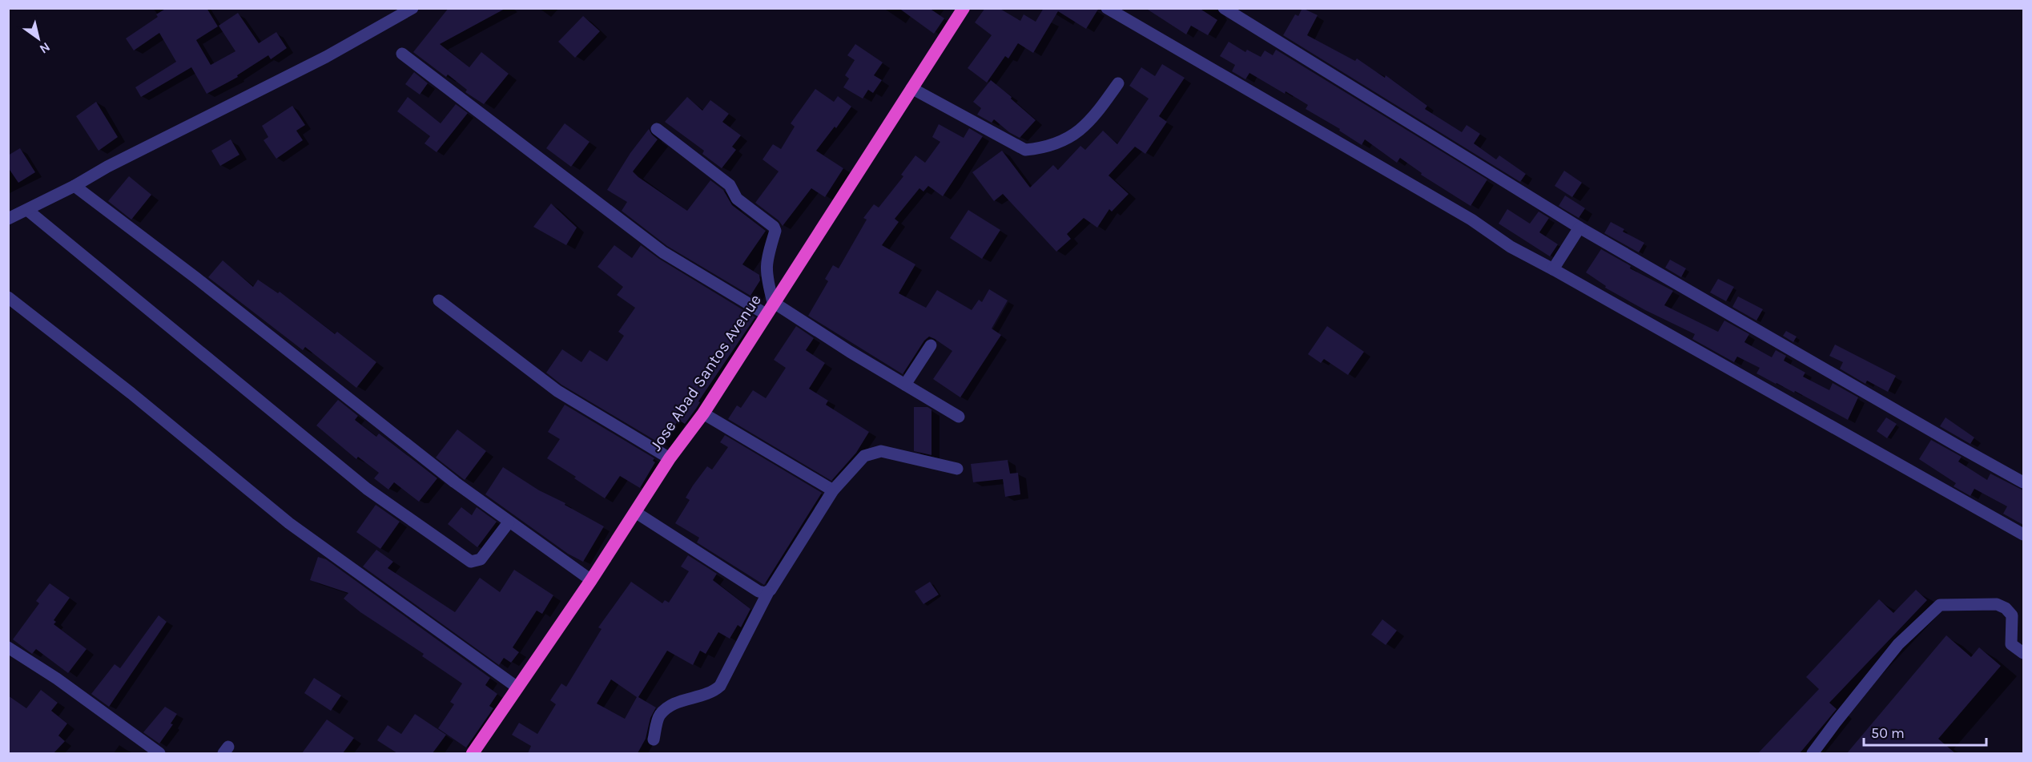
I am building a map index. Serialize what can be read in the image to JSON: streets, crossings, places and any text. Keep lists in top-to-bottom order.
{
  "streets": {
    "highway": ["Jose Abad Santos Avenue"]
  },
  "scale_bar": "50 m",
  "north": "bottom right"
}
